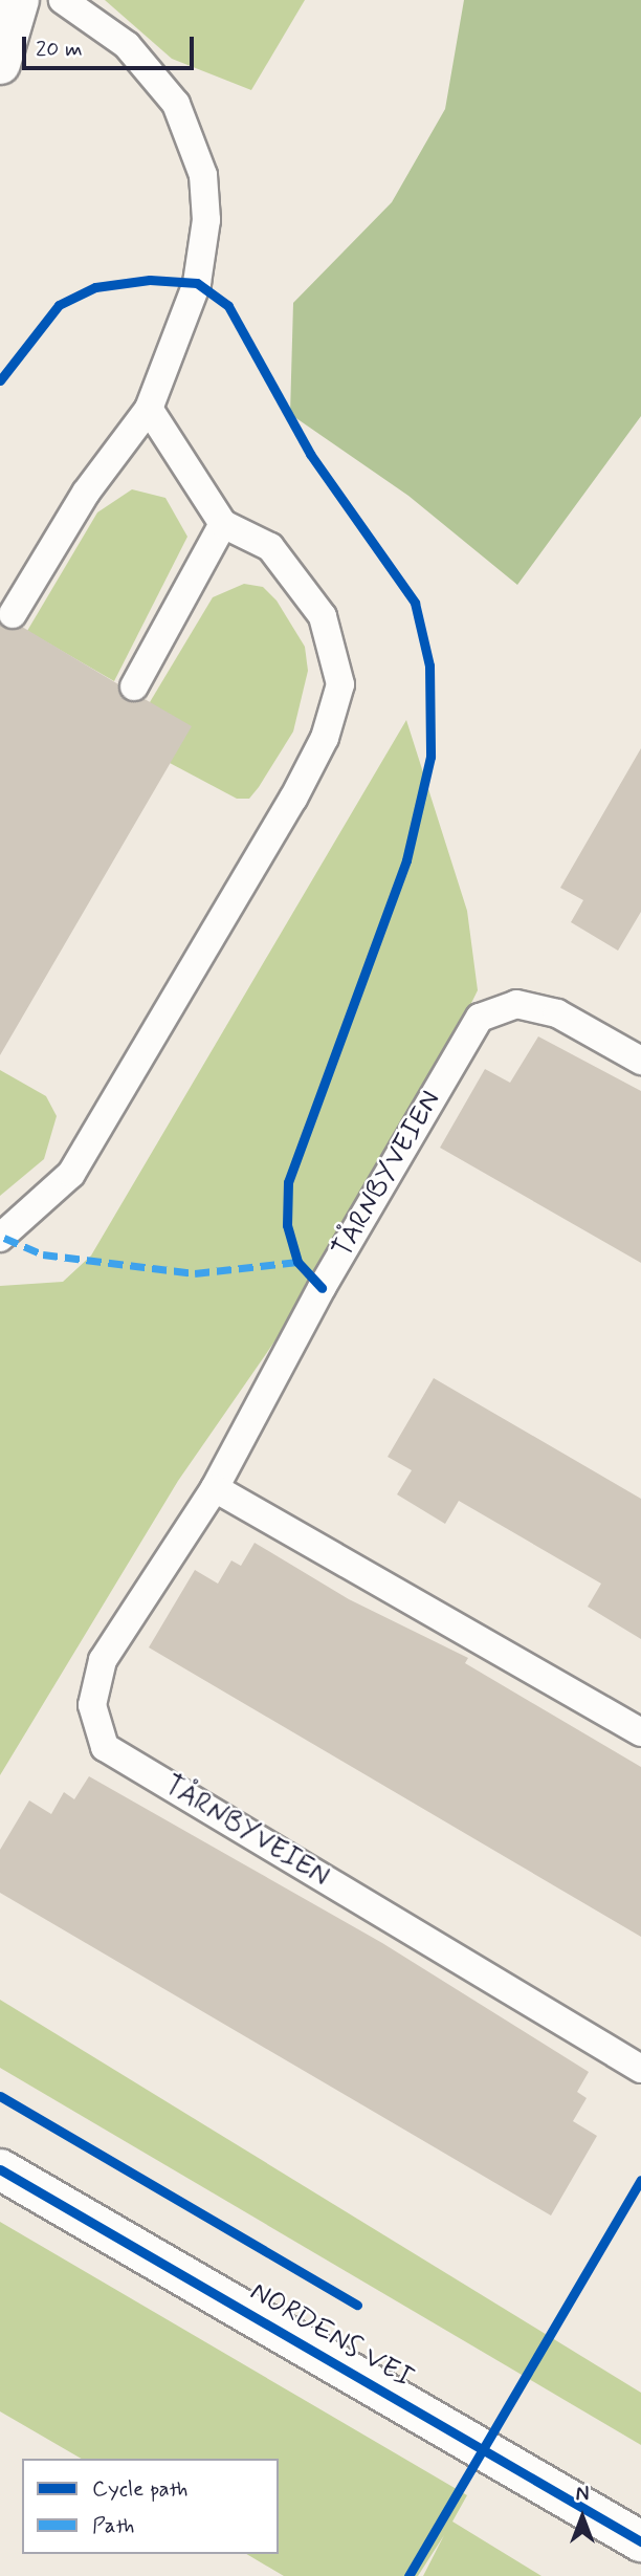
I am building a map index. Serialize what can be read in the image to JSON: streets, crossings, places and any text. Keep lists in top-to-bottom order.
{
  "streets": {
    "street": ["NORDENS VEI"],
    "lane": ["TÅRNBYVEIEN"]
  },
  "legend": ["Cycle path", "Path"],
  "scale_bar": "20 m",
  "north": "top"
}
